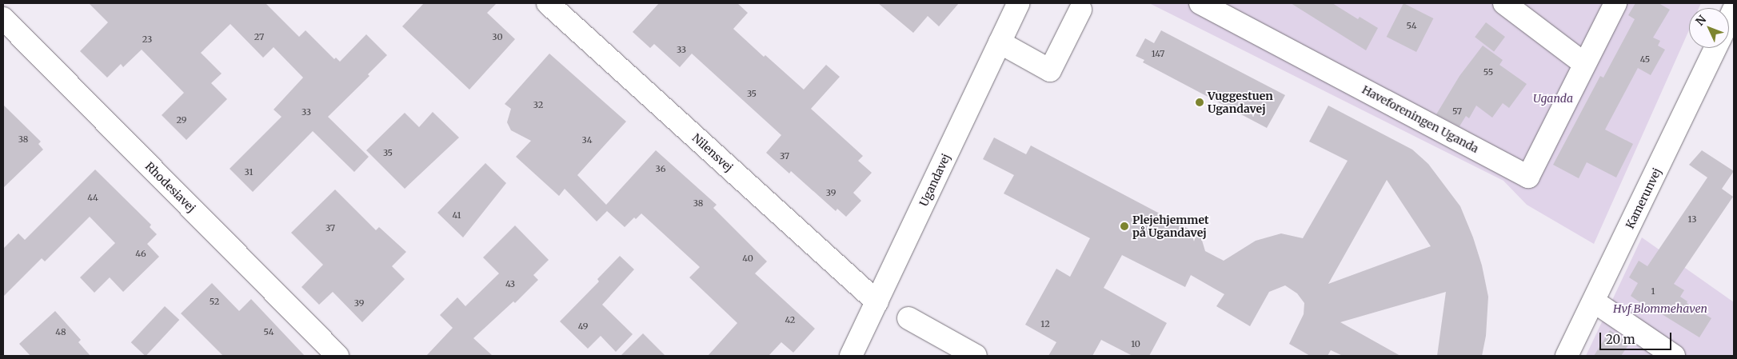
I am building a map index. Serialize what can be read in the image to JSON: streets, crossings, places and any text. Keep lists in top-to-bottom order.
{
  "streets": {
    "street": [
      "Haveforeningen Uganda",
      "Nilensvej",
      "Ugandavej",
      "Rhodesiavej",
      "Kamerunvej"
    ]
  },
  "crossings": [
    ["Nilensvej", "Ugandavej"]
  ],
  "parks": ["Uganda", "Hvf Blommehaven"],
  "places": ["Vuggestuen Ugandavej", "Plejehjemmet på Ugandavej"],
  "house_numbers": [
    "54",
    "27",
    "30",
    "23",
    "33",
    "147",
    "45",
    "55",
    "35",
    "32",
    "57",
    "33",
    "29",
    "38",
    "34",
    "35",
    "37",
    "36",
    "31",
    "39",
    "44",
    "38",
    "41",
    "13",
    "37",
    "46",
    "40",
    "43",
    "1",
    "52",
    "39",
    "42",
    "12",
    "49",
    "48",
    "54",
    "10"
  ],
  "scale_bar": "20 m",
  "north": "top left"
}
